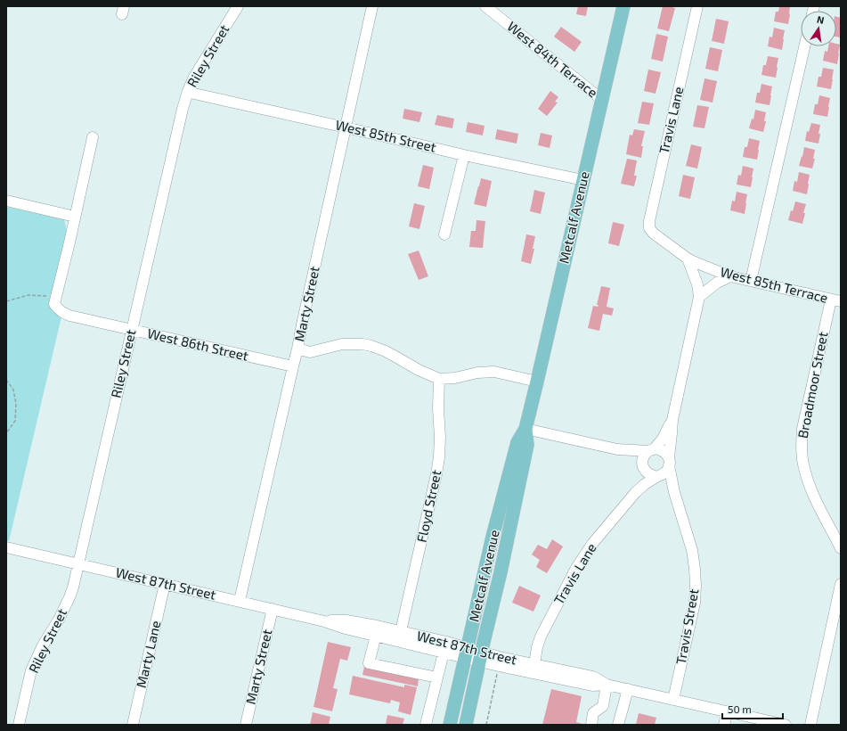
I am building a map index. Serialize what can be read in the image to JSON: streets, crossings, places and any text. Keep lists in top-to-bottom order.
{
  "streets": {
    "main road": ["Metcalf Avenue"],
    "street": [
      "Riley Street",
      "West 84th Terrace",
      "Travis Lane",
      "West 85th Street",
      "West 85th Terrace",
      "Marty Street",
      "West 86th Street",
      "Broadmoor Street",
      "Floyd Street",
      "West 87th Street",
      "Travis Street",
      "Marty Lane"
    ]
  },
  "crossings": [
    ["Riley Street", "West 85th Street"],
    ["Riley Street", "West 86th Street"],
    ["Riley Street", "West 87th Street"],
    ["West 84th Terrace", "Metcalf Avenue"],
    ["Travis Lane", "West 85th Terrace"],
    ["Travis Lane", "West 87th Street"],
    ["Travis Lane", "Travis Street"],
    ["West 85th Street", "Metcalf Avenue"],
    ["West 85th Street", "Marty Street"],
    ["Metcalf Avenue", "West 87th Street"],
    ["West 85th Terrace", "Broadmoor Street"],
    ["West 85th Terrace", "Travis Street"],
    ["Marty Street", "West 86th Street"],
    ["Marty Street", "West 87th Street"],
    ["Floyd Street", "West 87th Street"],
    ["West 87th Street", "Travis Street"],
    ["West 87th Street", "Marty Lane"]
  ],
  "scale_bar": "50 m",
  "north": "top"
}
